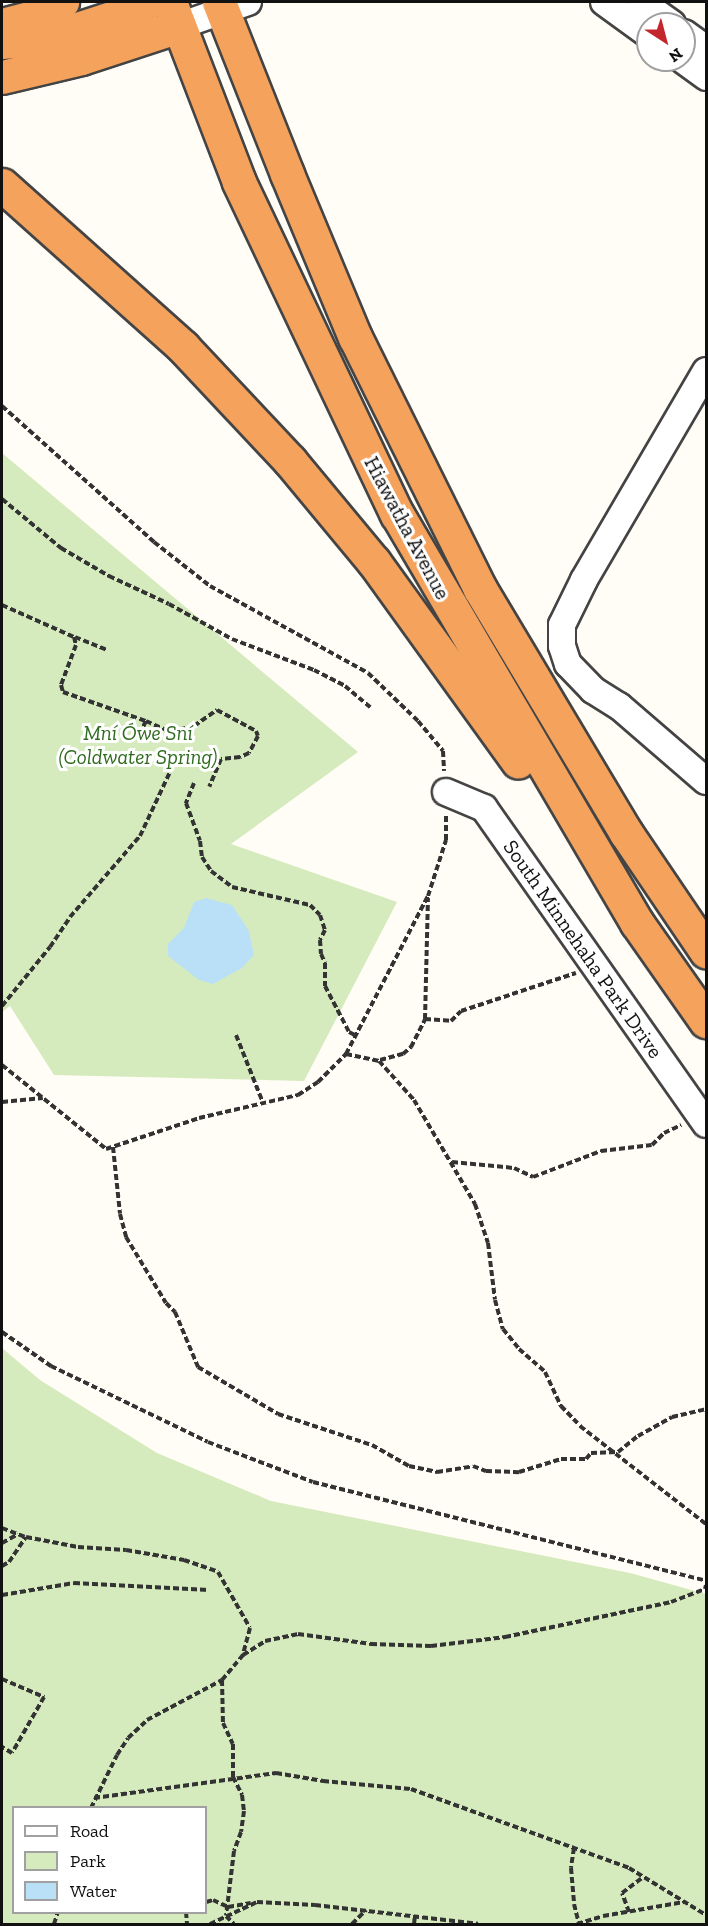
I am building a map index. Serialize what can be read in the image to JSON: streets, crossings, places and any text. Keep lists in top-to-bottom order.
{
  "streets": {
    "highway": ["Hiawatha Avenue"],
    "street": ["South Minnehaha Park Drive"]
  },
  "parks": ["Mní Ówe Sní (Coldwater Spring)"],
  "legend": ["Road", "Park", "Water"],
  "north": "bottom right"
}
